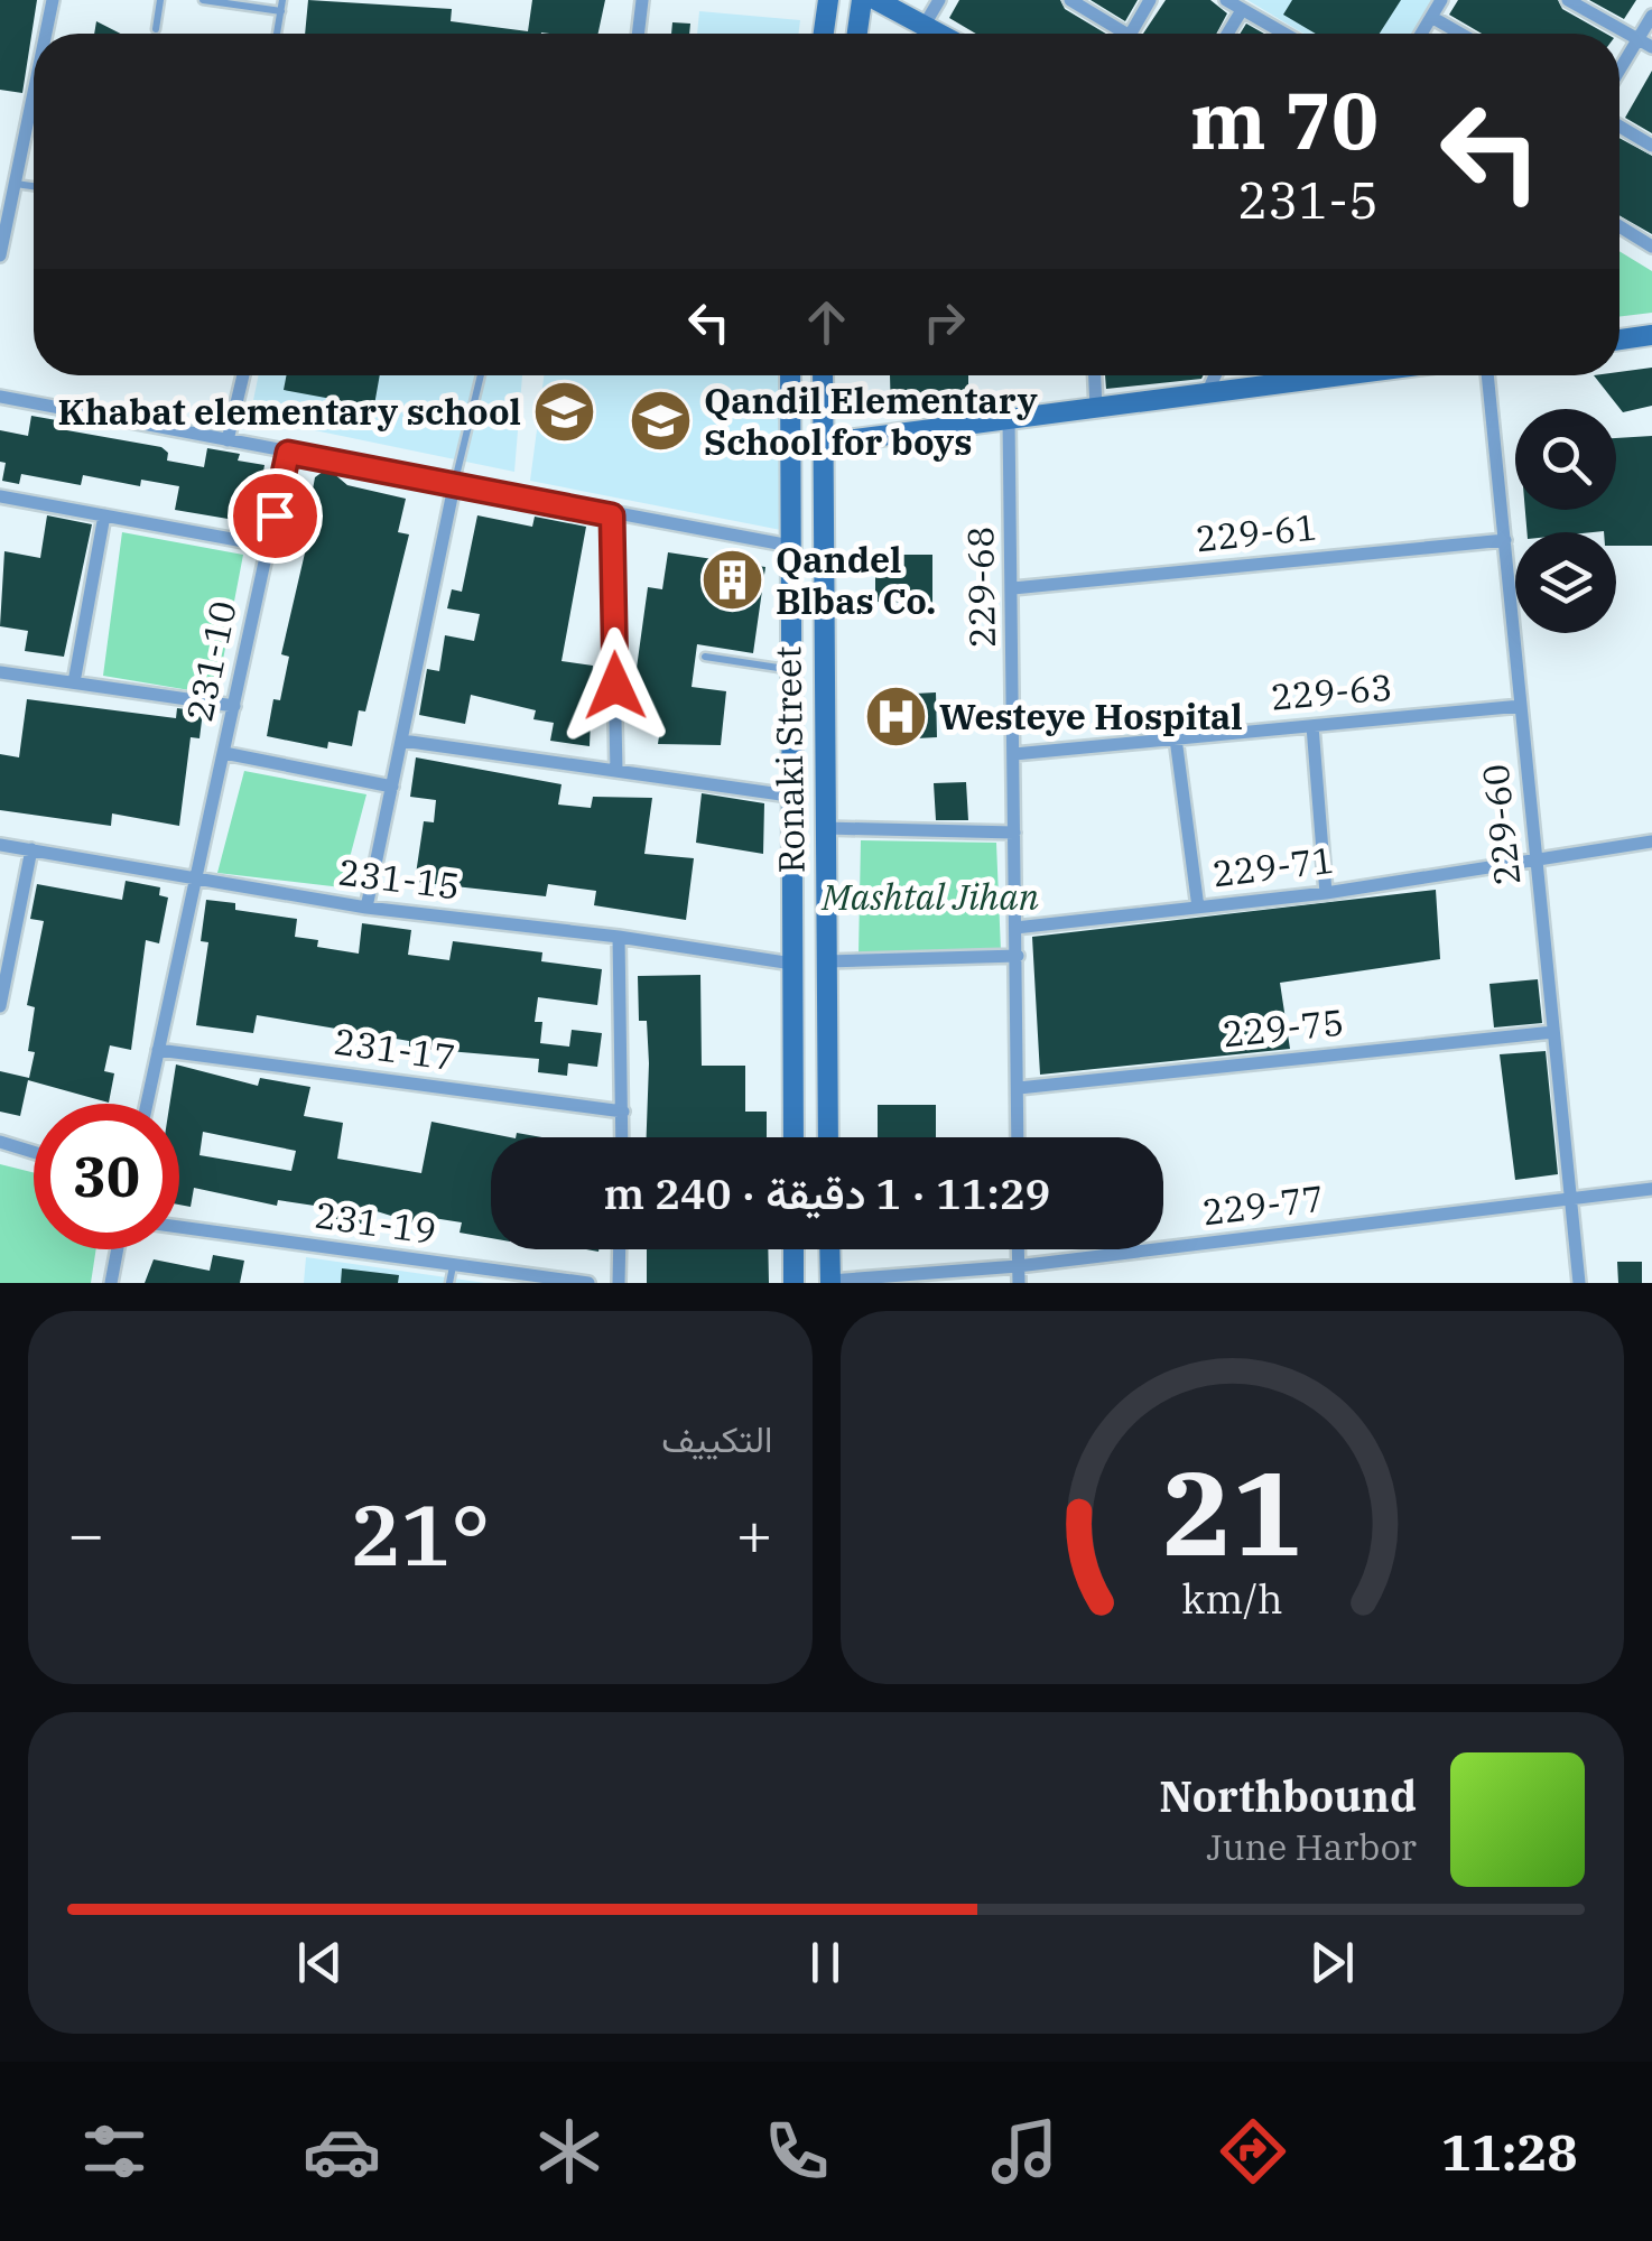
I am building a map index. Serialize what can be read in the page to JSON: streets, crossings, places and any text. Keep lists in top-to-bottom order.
{
  "streets": {
    "main road": ["Ronaki Street"],
    "street": [
      "229-61",
      "229-68",
      "231-10",
      "229-63",
      "229-60",
      "229-71",
      "231-15",
      "229-75",
      "231-17",
      "229-77",
      "231-19"
    ]
  },
  "crossings": [
    ["229-61", "229-68"],
    ["229-61", "229-60"],
    ["229-68", "229-63"],
    ["229-68", "229-71"],
    ["229-68", "229-75"],
    ["231-10", "231-15"],
    ["231-10", "231-17"],
    ["229-63", "229-60"],
    ["Ronaki Street", "231-15"],
    ["229-60", "229-71"],
    ["229-60", "229-75"],
    ["229-60", "229-77"]
  ],
  "parks": ["Mashtal Jihan"],
  "places": {
    "school or university": ["Khabat elementary school", "Qandil Elementary School for boys"],
    "building": ["Qandel Blbas Co."],
    "hospital": ["Westeye Hospital"]
  },
  "page": {
    "turn": ["70 m", "231-5"],
    "limit": "30",
    "trip": "11:29 · 1 دقيقة · 240 m",
    "tile": "التكييف",
    "heat": ["−", "21°", "+"],
    "song": ["Northbound", "June Harbor"],
    "tabs": "11:28",
    "gauge": ["21", "km/h"]
  }
}
